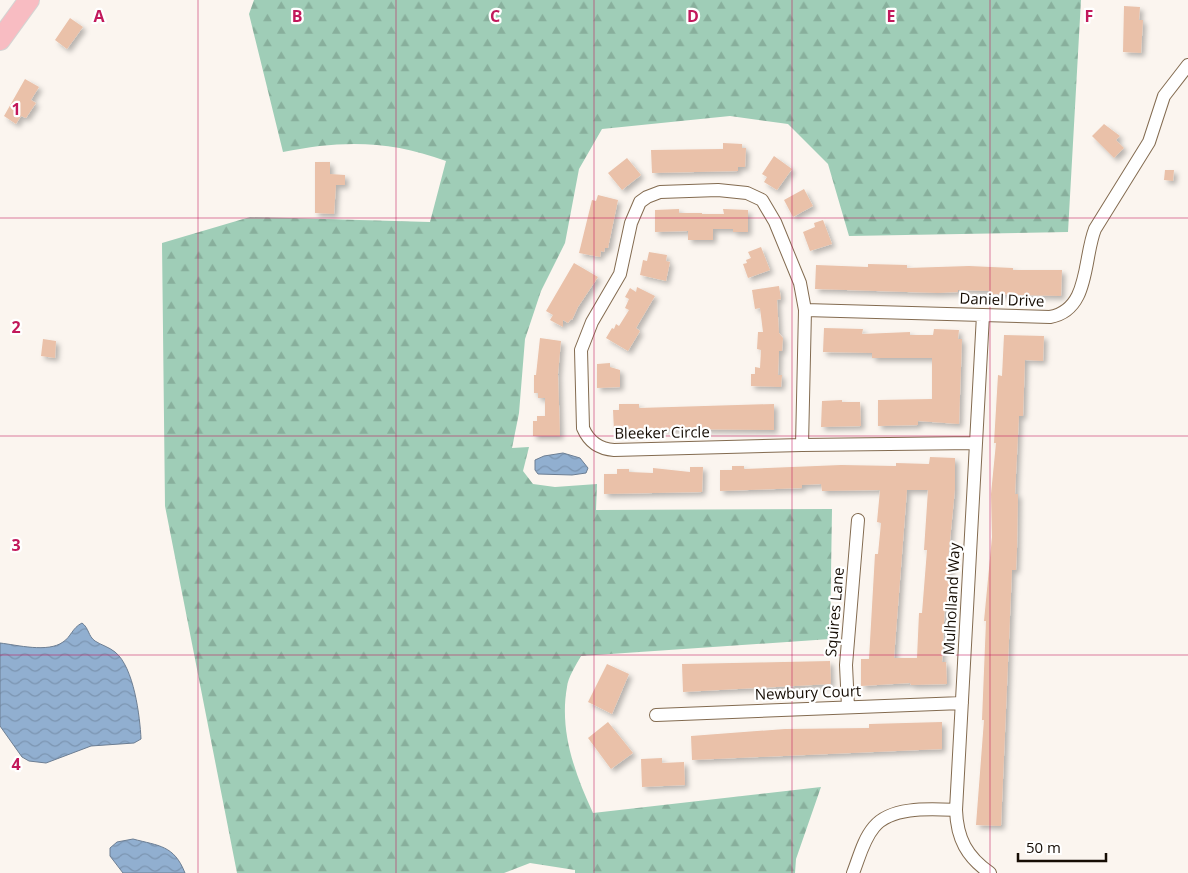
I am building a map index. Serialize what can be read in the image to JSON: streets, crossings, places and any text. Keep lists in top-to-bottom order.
{
  "streets": {
    "street": [
      "Daniel Drive",
      "Bleeker Circle",
      "Mulholland Way",
      "Squires Lane",
      "Newbury Court"
    ]
  },
  "crossings": [
    ["Daniel Drive", "Bleeker Circle"],
    ["Daniel Drive", "Mulholland Way"],
    ["Bleeker Circle", "Mulholland Way"],
    ["Mulholland Way", "Newbury Court"],
    ["Squires Lane", "Newbury Court"]
  ],
  "scale_bar": "50 m",
  "grid": {
    "columns": [
      "A",
      "B",
      "C",
      "D",
      "E",
      "F"
    ],
    "rows": [
      "1",
      "2",
      "3",
      "4"
    ]
  }
}
